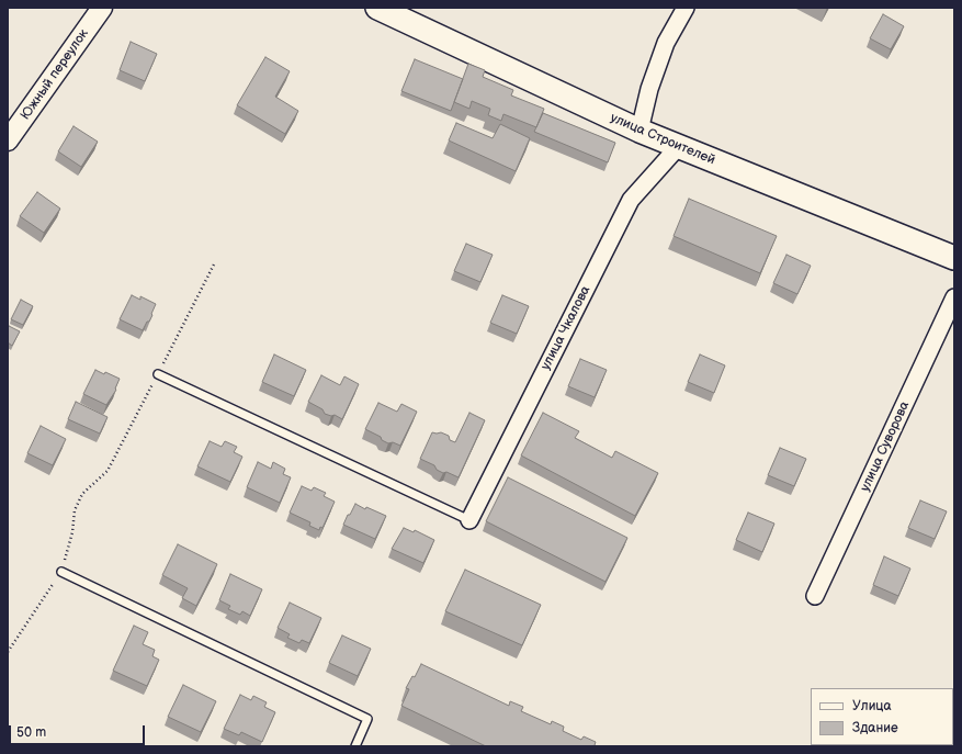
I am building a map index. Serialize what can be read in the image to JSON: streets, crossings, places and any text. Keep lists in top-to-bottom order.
{
  "streets": {
    "main road": ["улица Строителей"],
    "street": ["Южный переулок", "улица Чкалова", "улица Суворова"]
  },
  "crossings": [
    ["улица Строителей", "улица Чкалова"]
  ],
  "legend": ["Улица", "Здание"],
  "scale_bar": "50 m"
}
